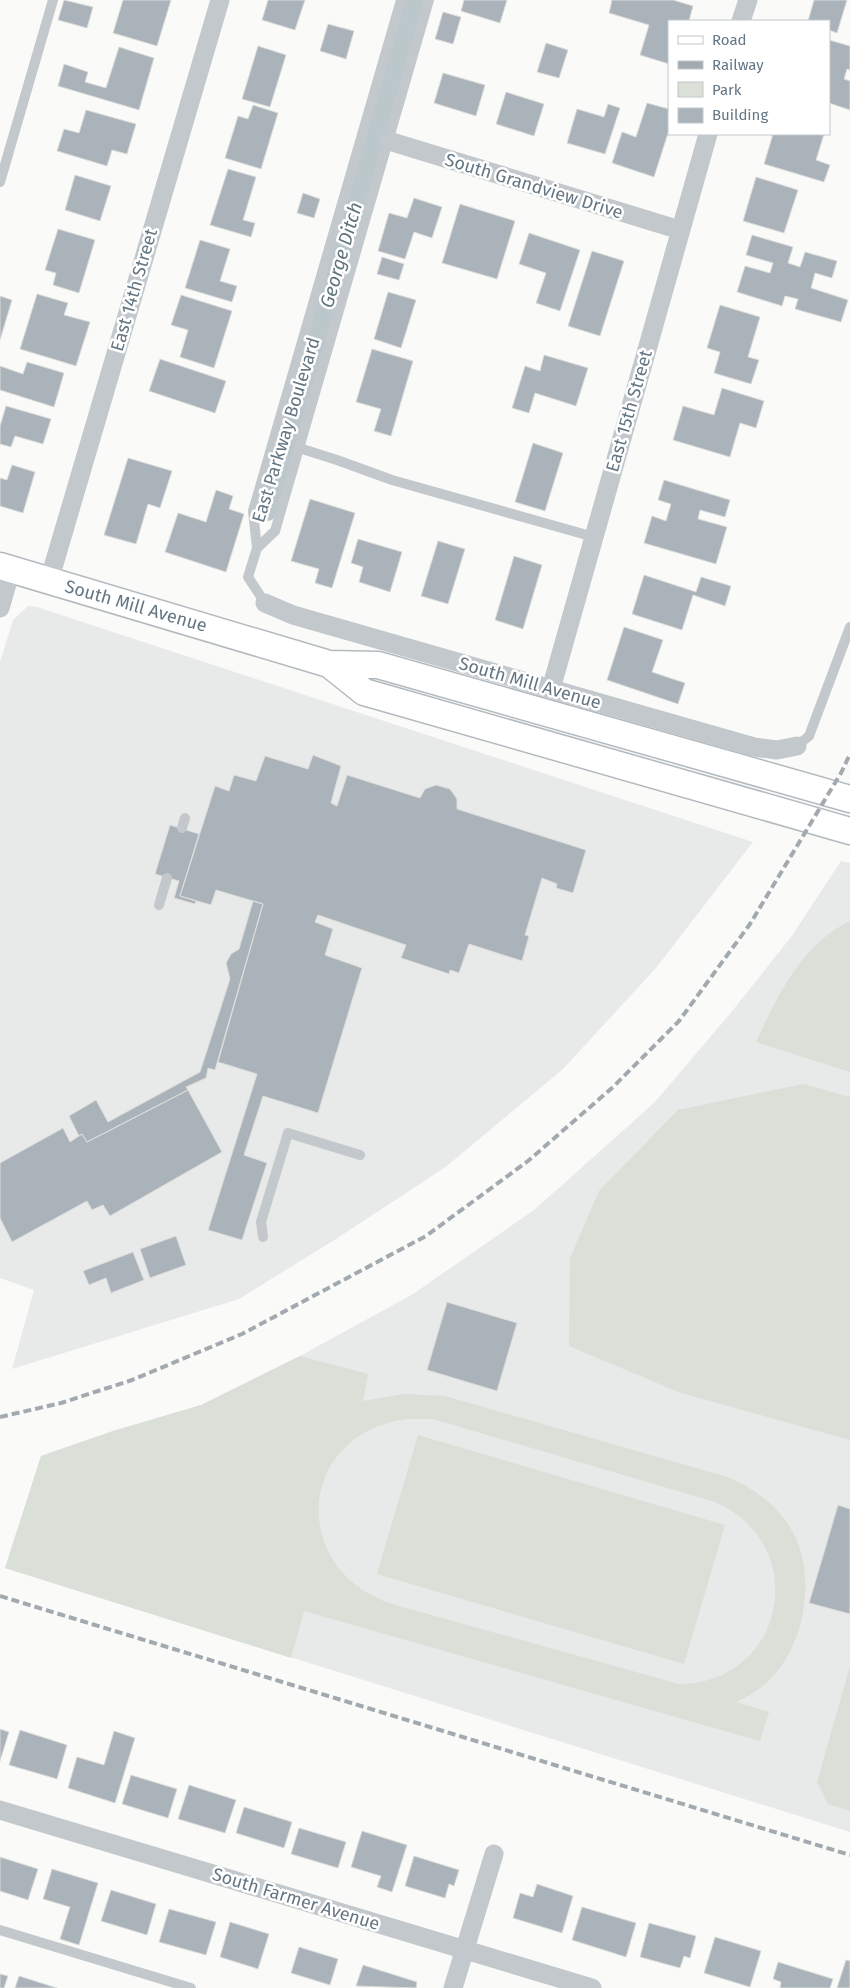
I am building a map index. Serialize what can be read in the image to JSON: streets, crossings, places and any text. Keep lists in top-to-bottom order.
{
  "streets": {
    "main road": ["South Mill Avenue"],
    "street": [
      "South Grandview Drive",
      "East 14th Street",
      "East 15th Street",
      "South Farmer Avenue"
    ],
    "lane": ["East Parkway Boulevard"]
  },
  "crossings": [
    ["South Grandview Drive", "East 15th Street"],
    ["South Grandview Drive", "East Parkway Boulevard"],
    ["East 14th Street", "South Mill Avenue"],
    ["East 15th Street", "South Mill Avenue"],
    ["East Parkway Boulevard", "South Mill Avenue"]
  ],
  "water": ["George Ditch"],
  "legend": [
    "Road",
    "Railway",
    "Park",
    "Building"
  ]
}
